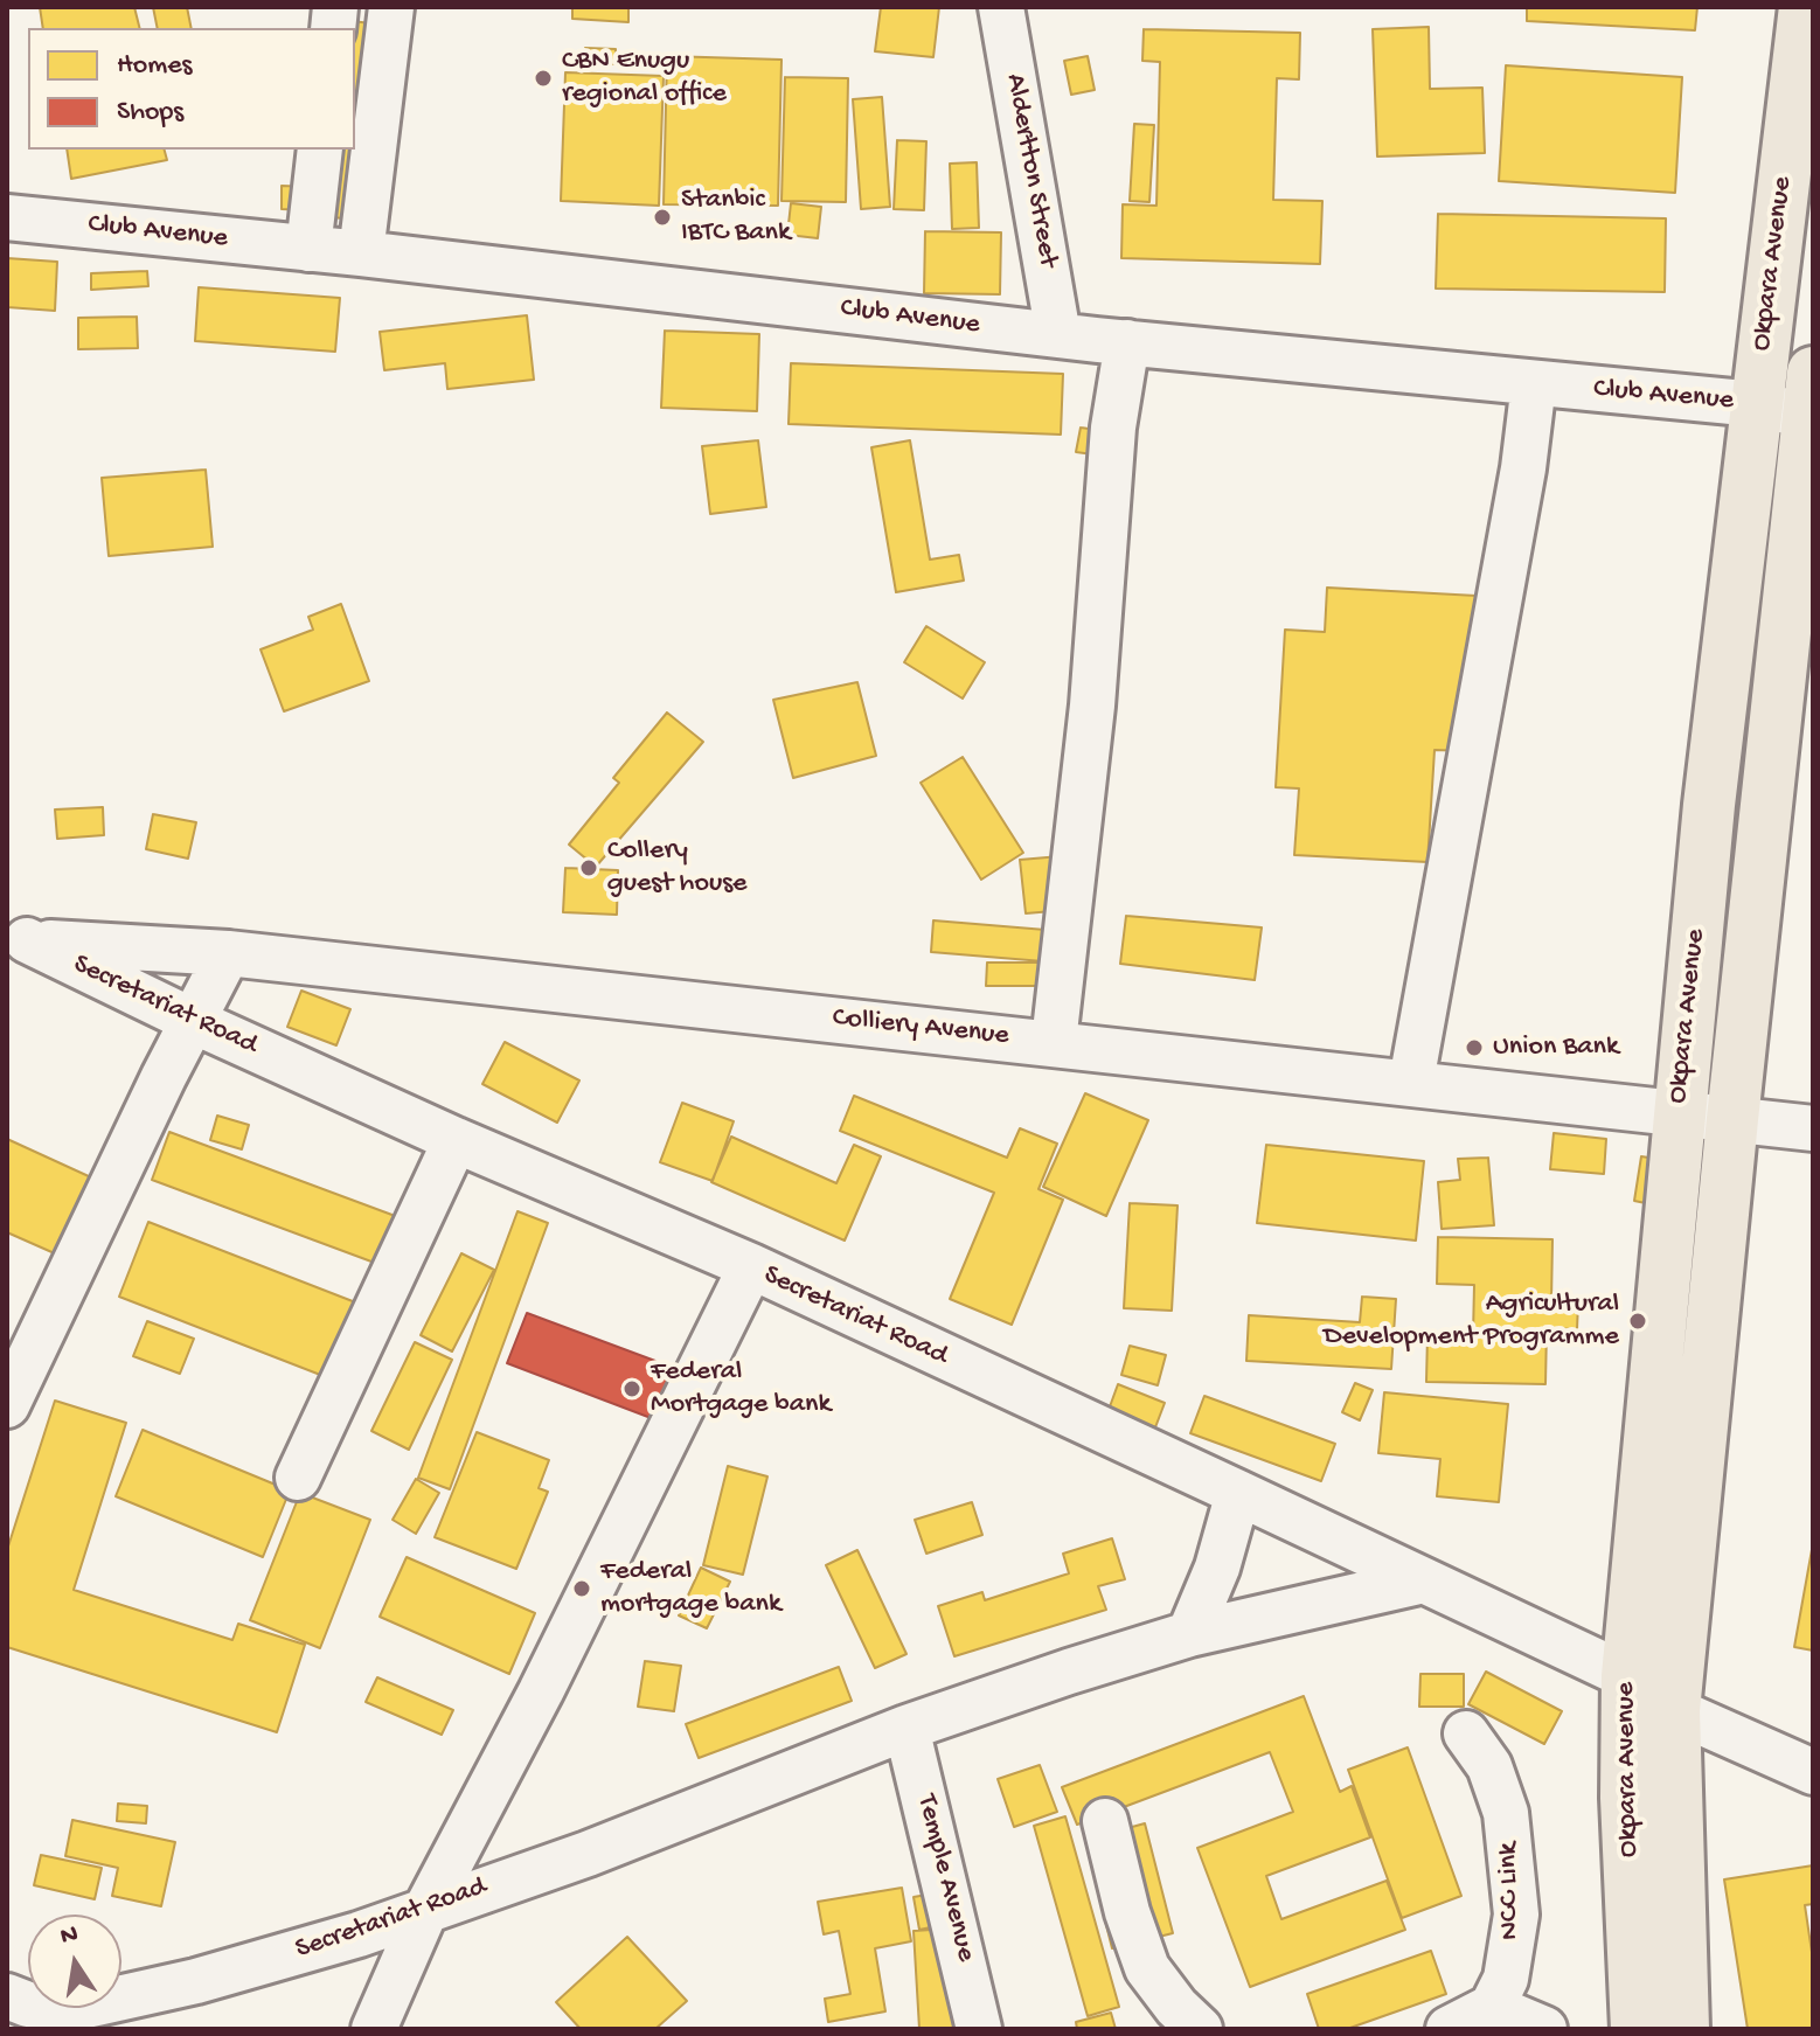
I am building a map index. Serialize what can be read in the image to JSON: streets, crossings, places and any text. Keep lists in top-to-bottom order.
{
  "streets": {
    "main road": ["Okpara Avenue"],
    "street": [
      "Aldertton Street",
      "Club Avenue",
      "Secretariat Road",
      "Colliery Avenue",
      "Temple Avenue",
      "NCC Link"
    ]
  },
  "crossings": [
    ["Aldertton Street", "Club Avenue"],
    ["Club Avenue", "Okpara Avenue"],
    ["Okpara Avenue", "Secretariat Road"],
    ["Okpara Avenue", "Colliery Avenue"],
    ["Secretariat Road", "Colliery Avenue"],
    ["Secretariat Road", "Temple Avenue"]
  ],
  "places": [
    "CBN Enugu regional office",
    "Stanbic IBTC Bank",
    "Collery guest house",
    "Union Bank",
    "Agricultural Development Programme",
    "Federal Mortgage bank",
    "Federal mortgage bank"
  ],
  "legend": ["Homes", "Shops"],
  "north": "top"
}
